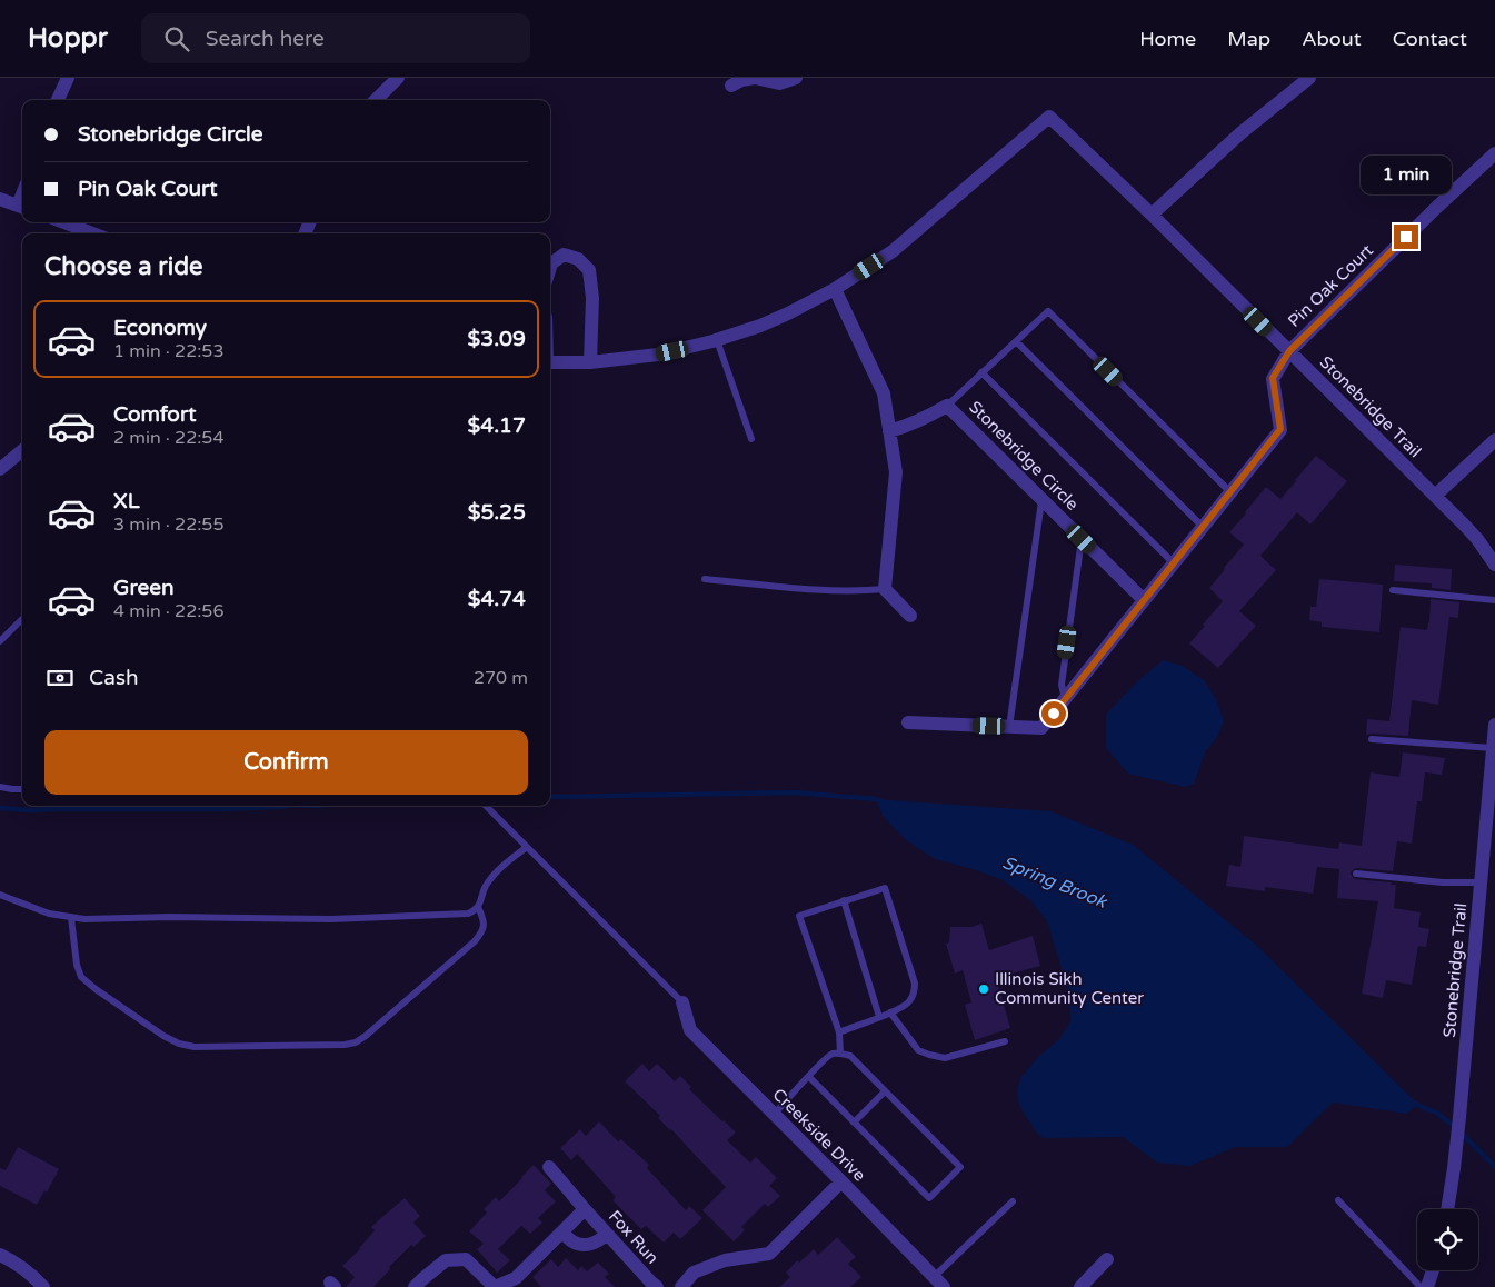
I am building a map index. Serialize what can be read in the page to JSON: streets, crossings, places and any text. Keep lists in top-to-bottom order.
{
  "streets": {
    "street": [
      "Pin Oak Court",
      "Stonebridge Trail",
      "Stonebridge Circle",
      "Creekside Drive",
      "Fox Run"
    ]
  },
  "crossings": [
    ["Pin Oak Court", "Stonebridge Trail"]
  ],
  "water": ["Spring Brook"],
  "places": ["Illinois Sikh Community Center"],
  "page": {
    "header": "Hoppr",
    "search": "Search here",
    "nav": [
      "Home",
      "Map",
      "About",
      "Contact"
    ],
    "banner": ["Stonebridge Circle", "Pin Oak Court"],
    "bubble": "1 min",
    "heading": "Choose a ride",
    "list": [
      {
        "name": "Economy",
        "note": "1 min · 22:53",
        "value": "$3.09"
      },
      {
        "name": "Comfort",
        "note": "2 min · 22:54",
        "value": "$4.17"
      },
      {
        "name": "XL",
        "note": "3 min · 22:55",
        "value": "$5.25"
      },
      {
        "name": "Green",
        "note": "4 min · 22:56",
        "value": "$4.74"
      }
    ],
    "pay": ["Cash", "270 m"],
    "buttons": "Confirm"
  }
}
